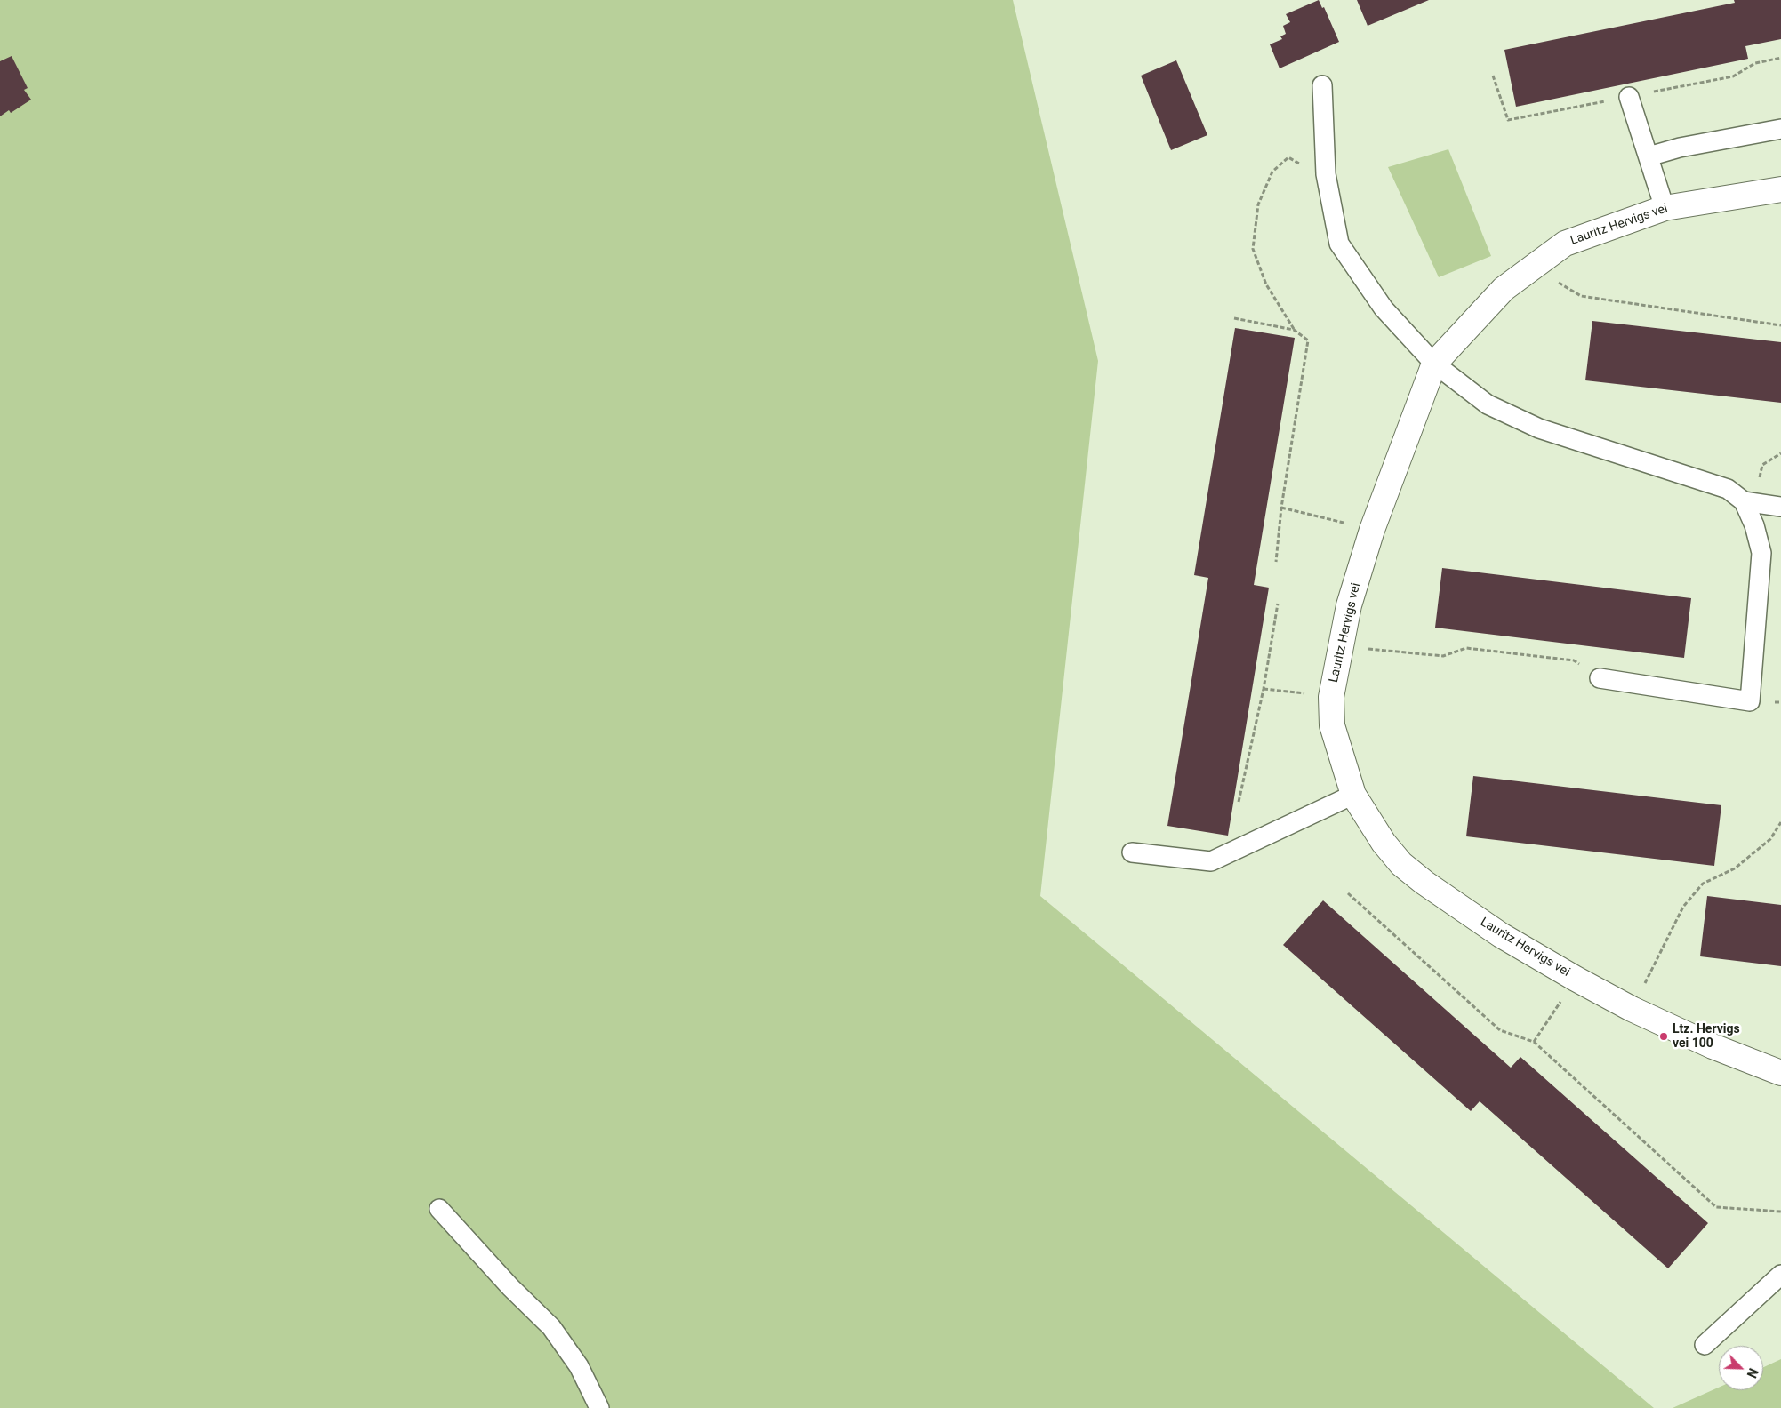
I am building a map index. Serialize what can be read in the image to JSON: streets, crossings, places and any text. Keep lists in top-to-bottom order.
{
  "streets": {
    "street": ["Lauritz Hervigs vei"]
  },
  "places": ["Ltz. Hervigs vei 100"],
  "north": "bottom right"
}
